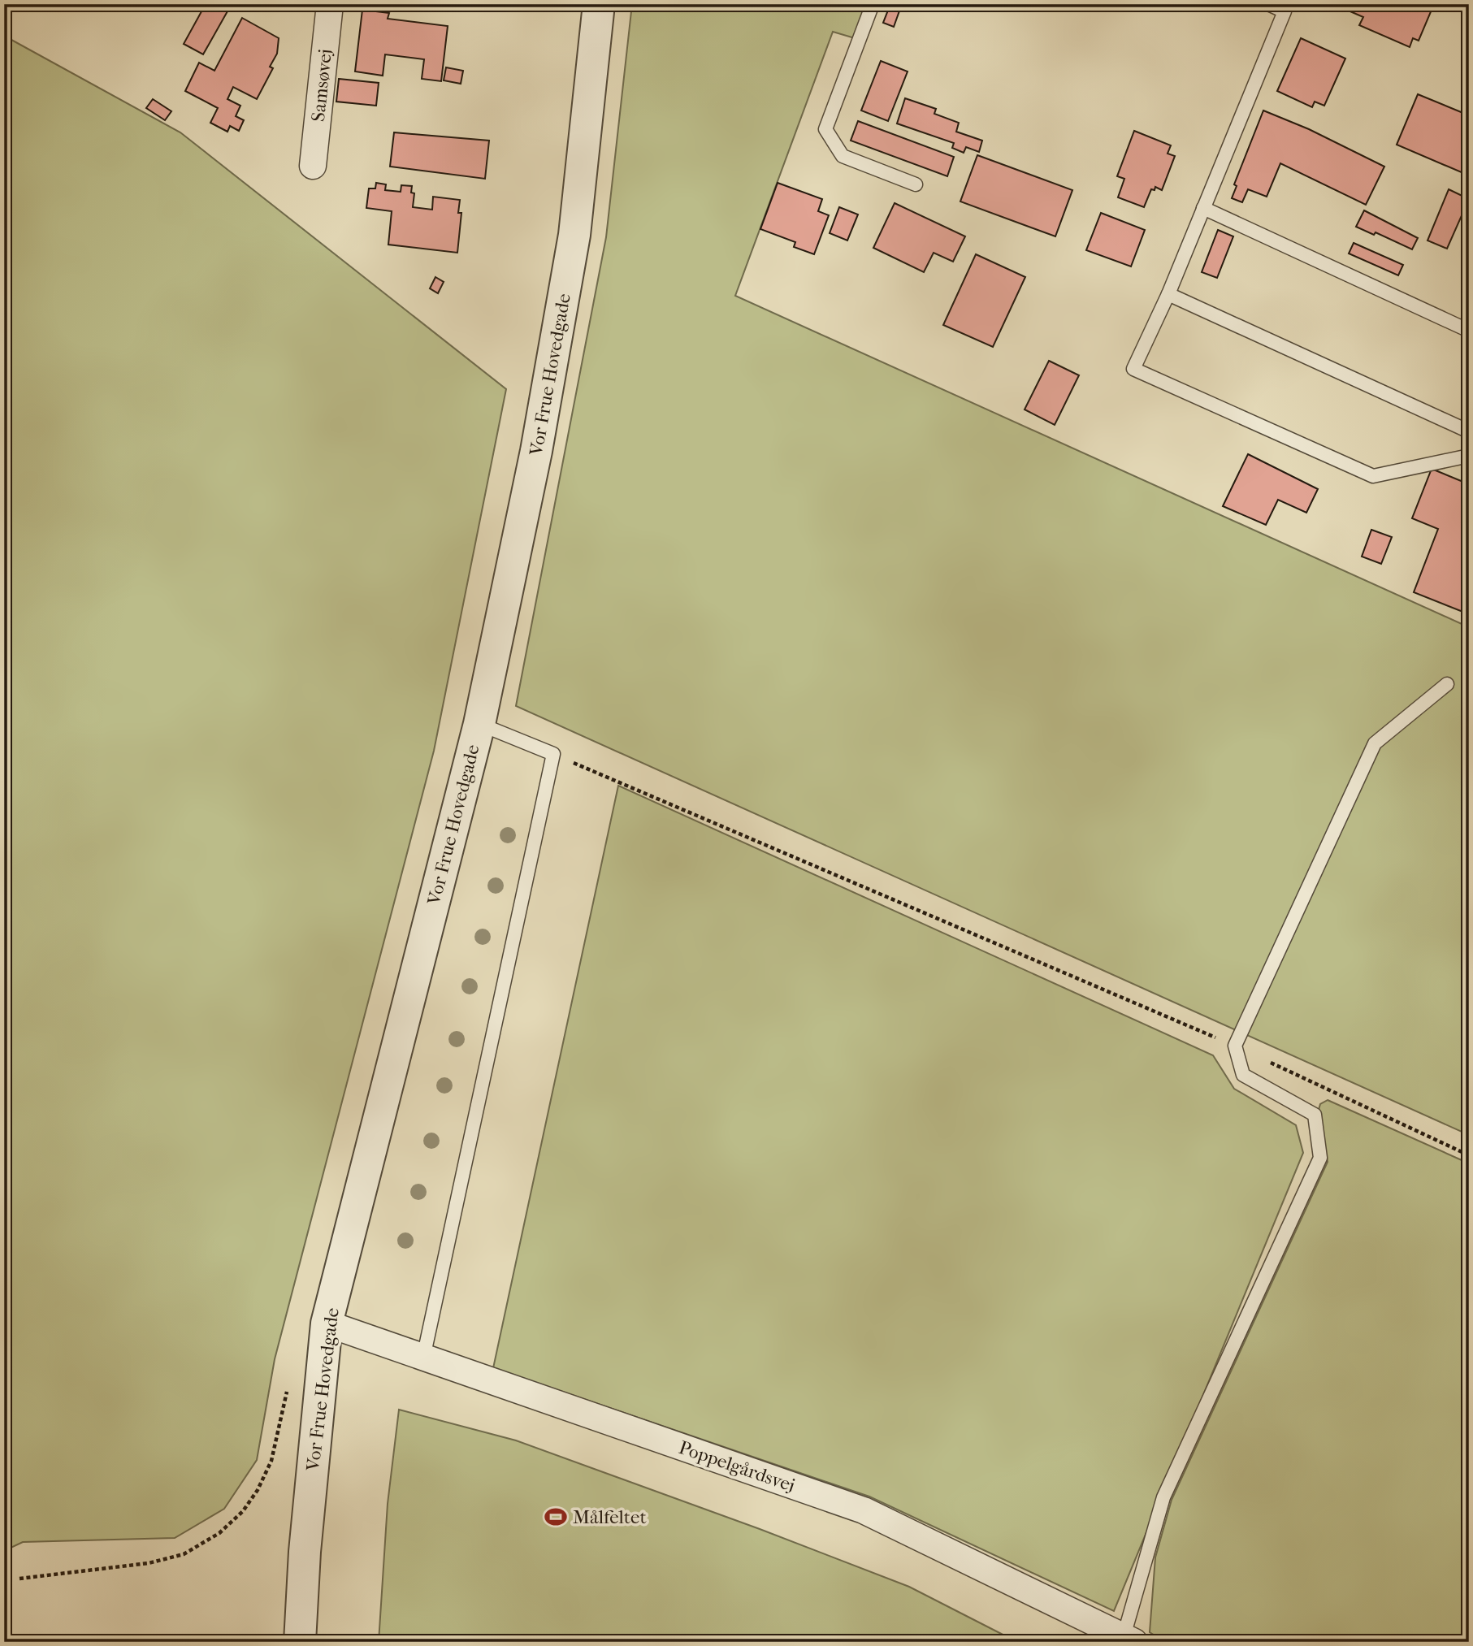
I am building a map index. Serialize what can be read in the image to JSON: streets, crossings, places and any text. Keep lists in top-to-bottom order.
{
  "streets": {
    "street": ["Samsøvej", "Vor Frue Hovedgade", "Poppelgårdsvej"]
  },
  "crossings": [
    ["Vor Frue Hovedgade", "Poppelgårdsvej"]
  ],
  "places": {
    "sports": ["Målfeltet"]
  }
}
